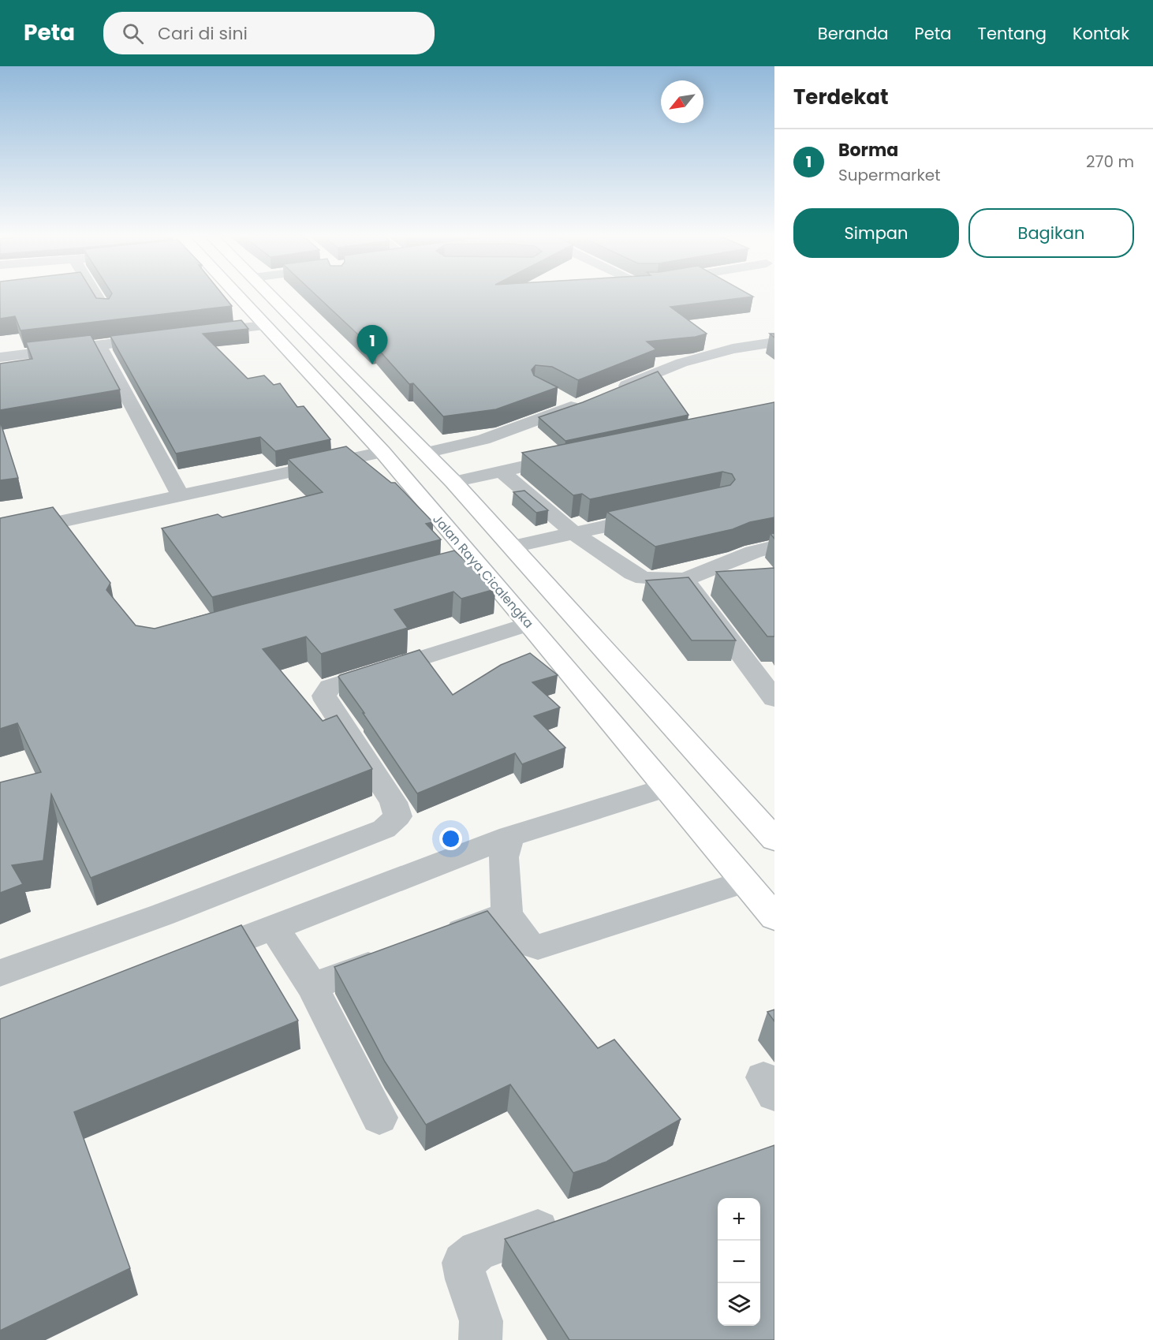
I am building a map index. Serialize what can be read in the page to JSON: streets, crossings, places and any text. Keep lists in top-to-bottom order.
{
  "streets": {
    "highway": ["Jalan Raya Cicalengka"]
  },
  "north": "bottom left",
  "page": {
    "header": "Peta",
    "search": "Cari di sini",
    "nav": [
      "Beranda",
      "Peta",
      "Tentang",
      "Kontak"
    ],
    "heading": "Terdekat",
    "list": [
      {
        "mark": "1",
        "name": "Borma",
        "note": "Supermarket",
        "value": "270 m"
      }
    ],
    "buttons": ["Simpan", "Bagikan"],
    "pins": "1",
    "map_buttons": ["+", "−"]
  }
}
